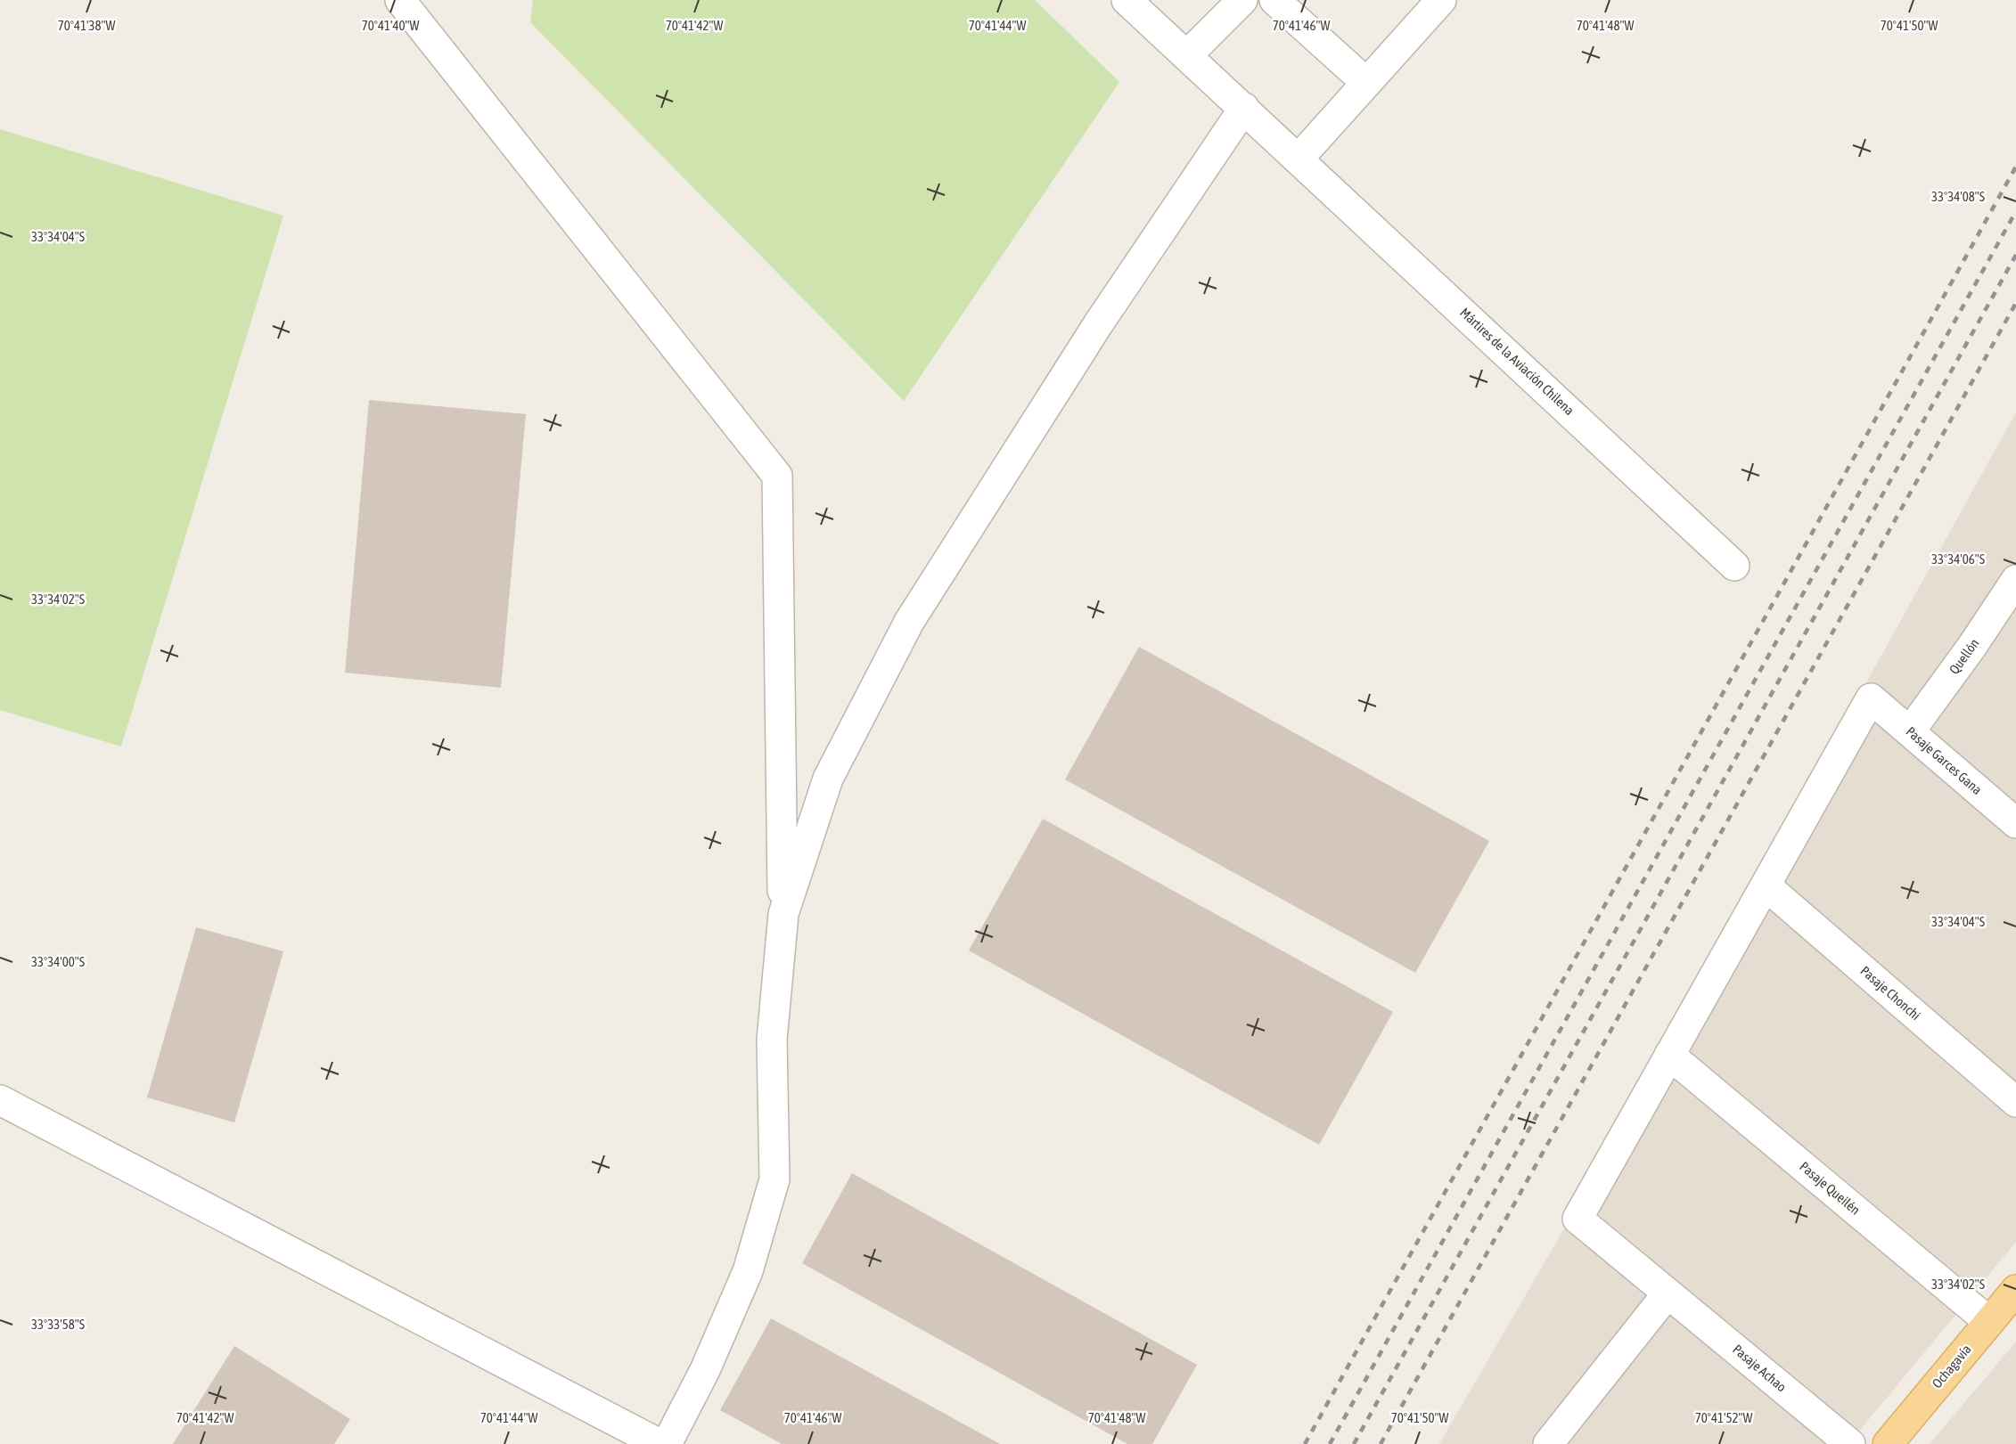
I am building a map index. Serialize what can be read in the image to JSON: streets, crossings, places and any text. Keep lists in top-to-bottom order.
{
  "streets": {
    "main road": ["Ochagavía"],
    "street": [
      "Mártires de la Aviación Chilena",
      "Quellón",
      "Pasaje Garces Gana",
      "Pasaje Chonchi",
      "Pasaje Queilén",
      "Pasaje Achao"
    ]
  },
  "crossings": [
    ["Quellón", "Pasaje Garces Gana"],
    ["Pasaje Garces Gana", "Pasaje Chonchi"],
    ["Pasaje Queilén", "Ochagavía"],
    ["Pasaje Queilén", "Pasaje Achao"]
  ],
  "coordinates": [
    "70°41'40\"W",
    "70°41'44\"W",
    "70°41'46\"W",
    "70°41'48\"W",
    "70°41'50\"W",
    "70°41'38\"W",
    "70°41'42\"W",
    "33°34'08\"S",
    "33°34'04\"S",
    "33°34'06\"S",
    "33°34'02\"S",
    "33°34'00\"S",
    "33°33'58\"S",
    "70°41'52\"W"
  ]
}
